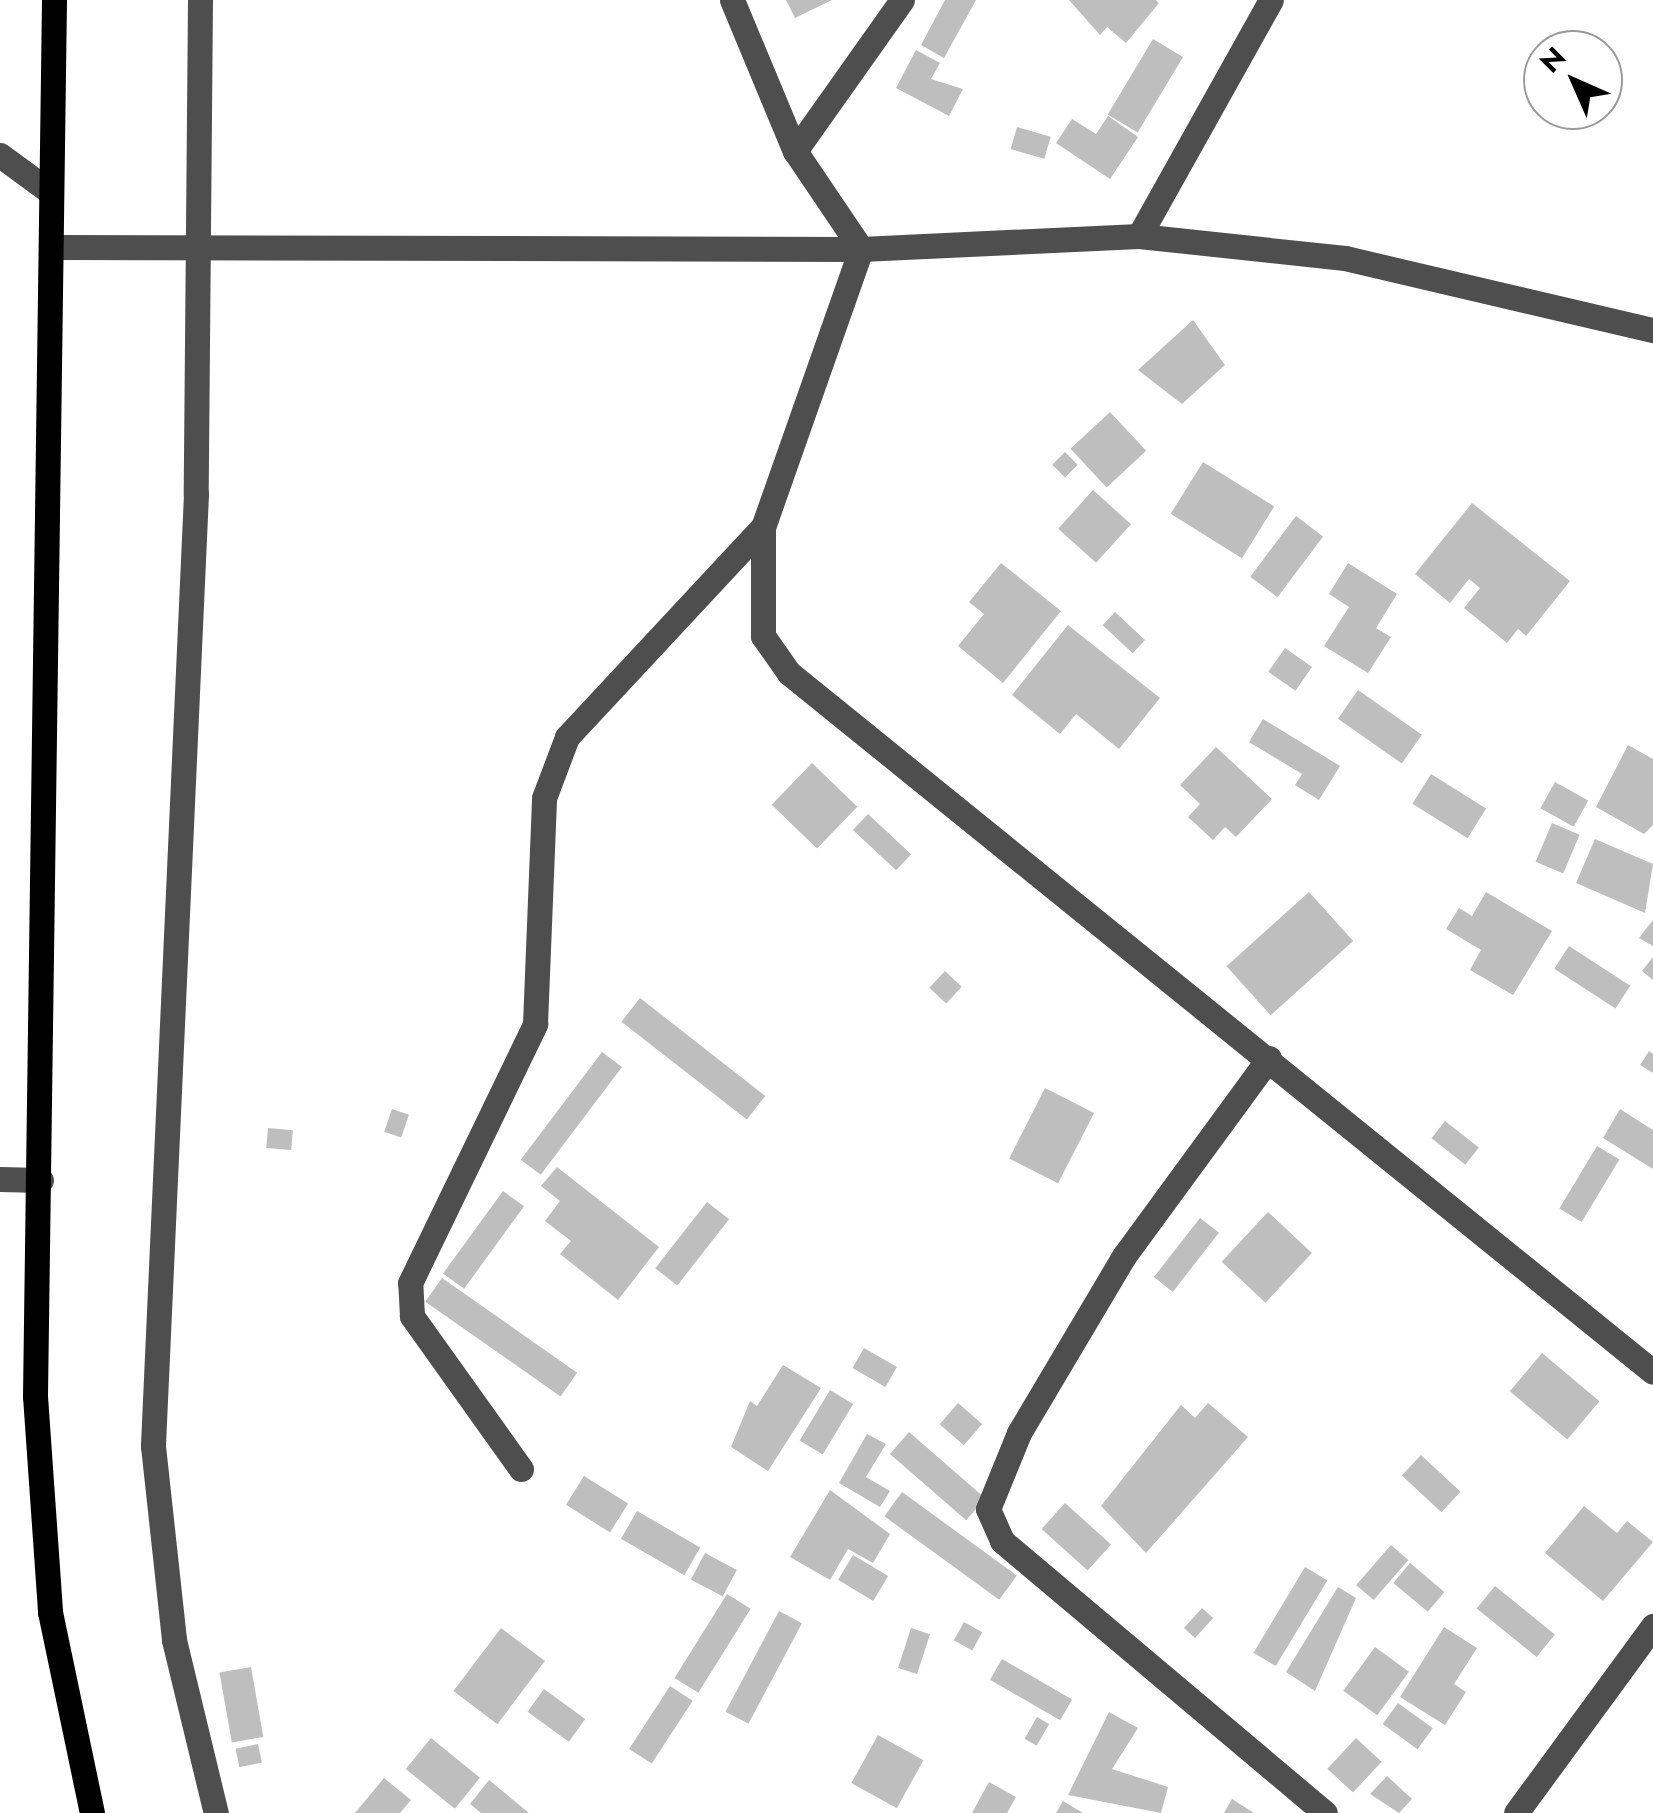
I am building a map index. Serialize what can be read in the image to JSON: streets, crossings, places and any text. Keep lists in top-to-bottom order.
{
  "north": "top left"
}
